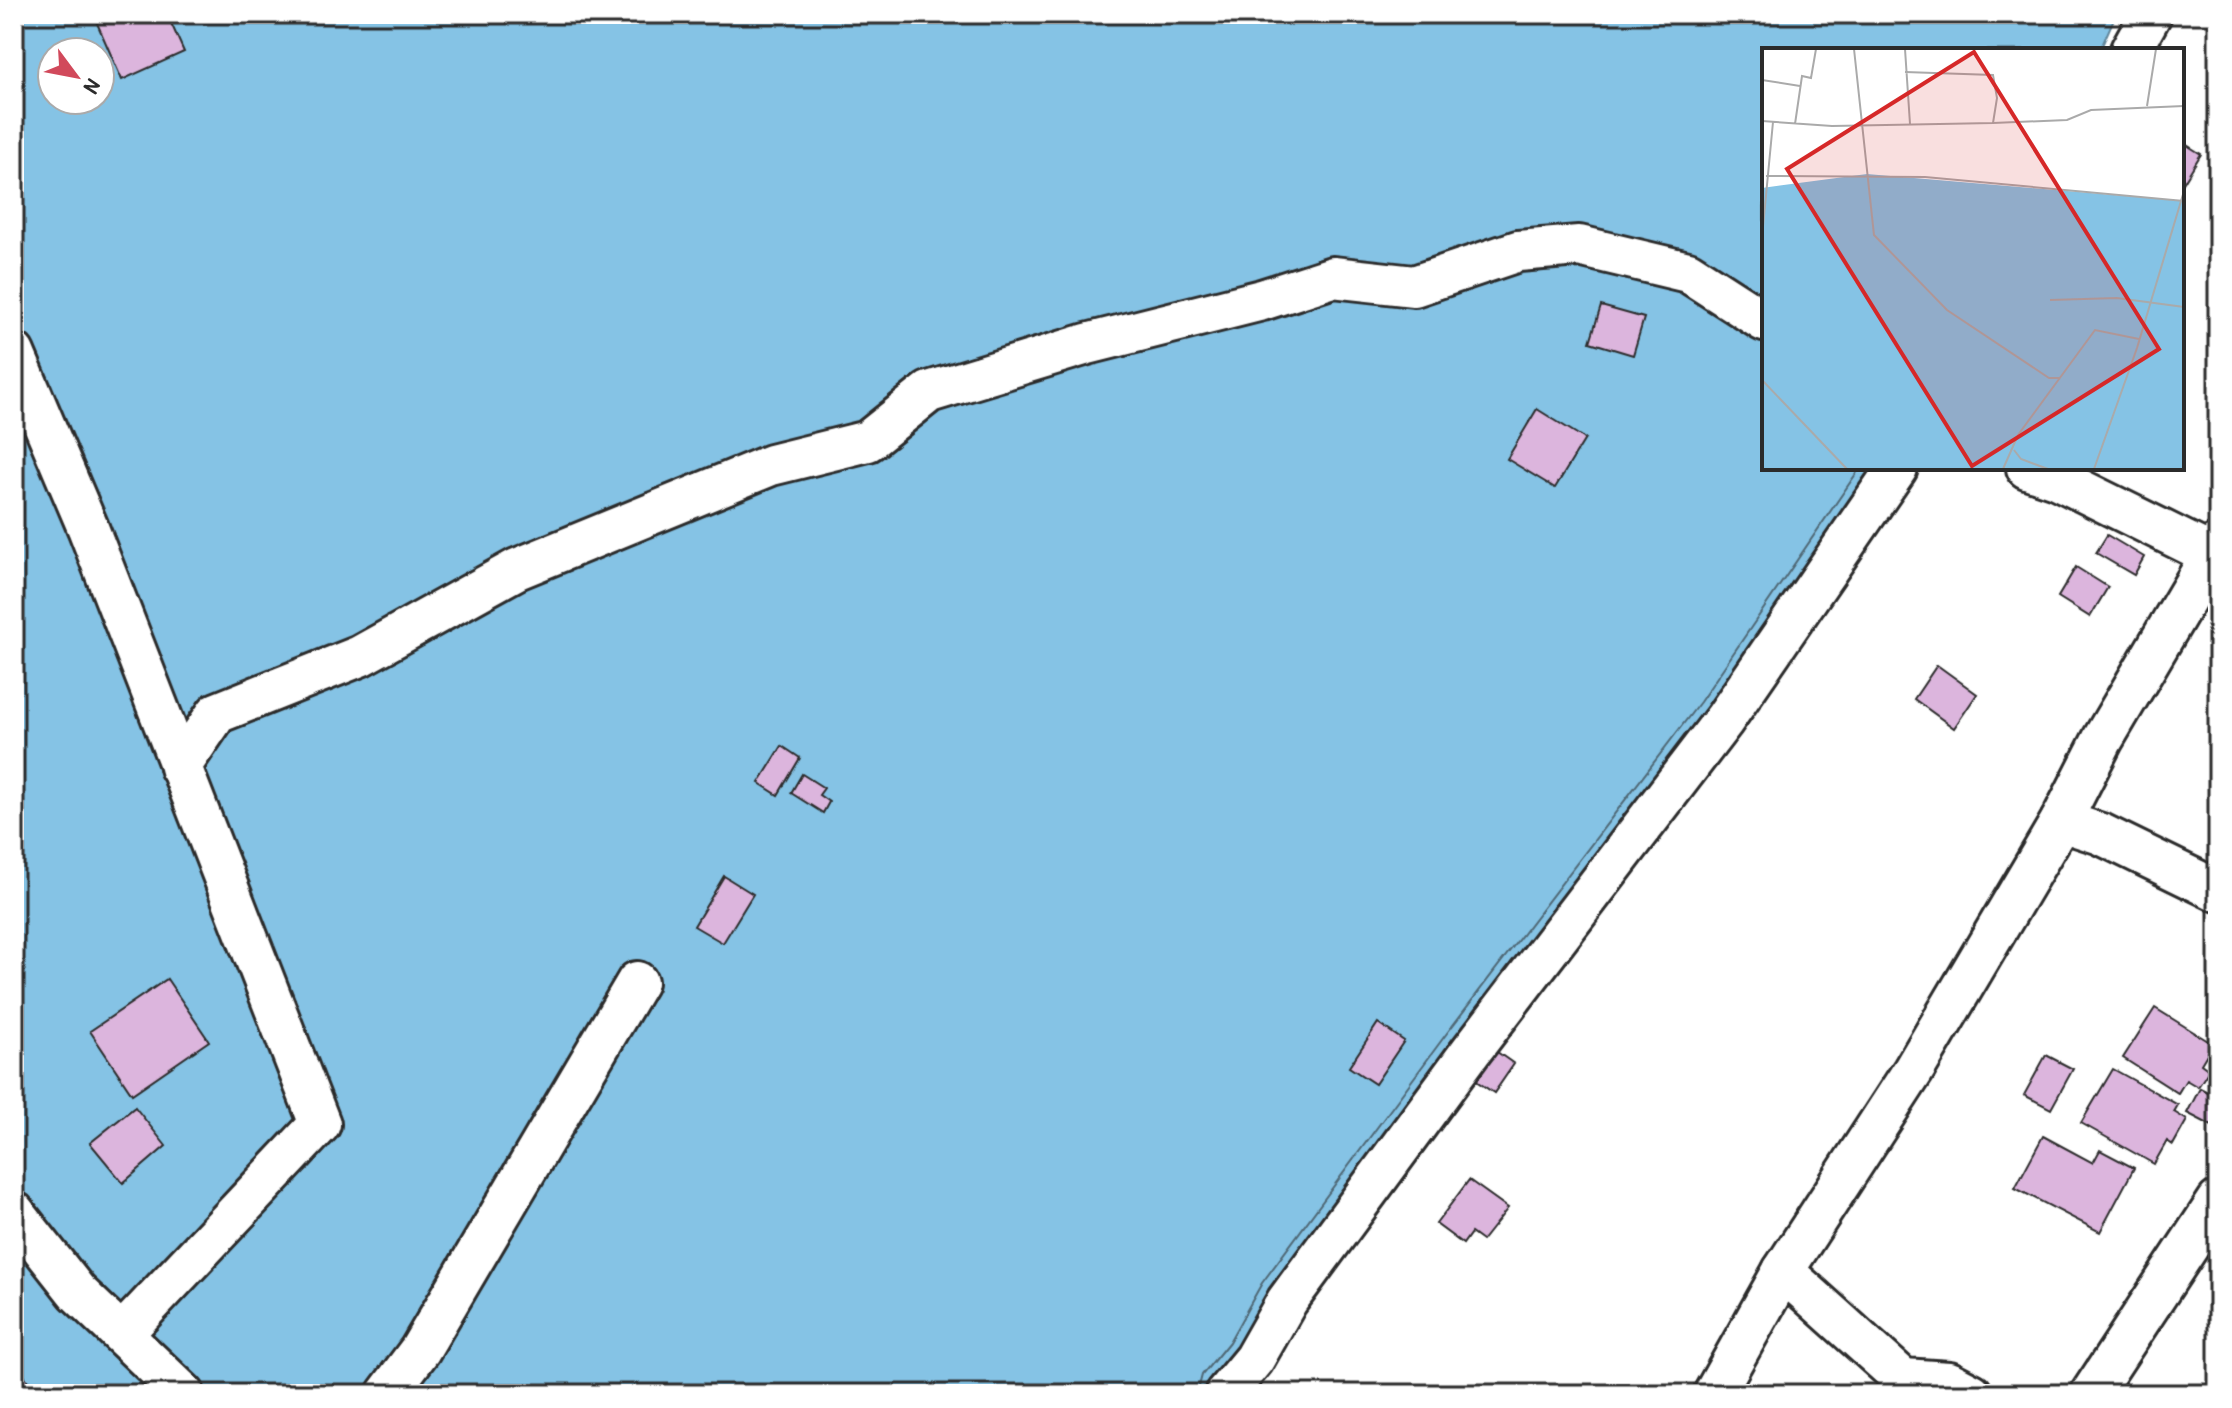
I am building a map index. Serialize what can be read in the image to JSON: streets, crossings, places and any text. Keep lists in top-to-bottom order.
{
  "north": "bottom right"
}
